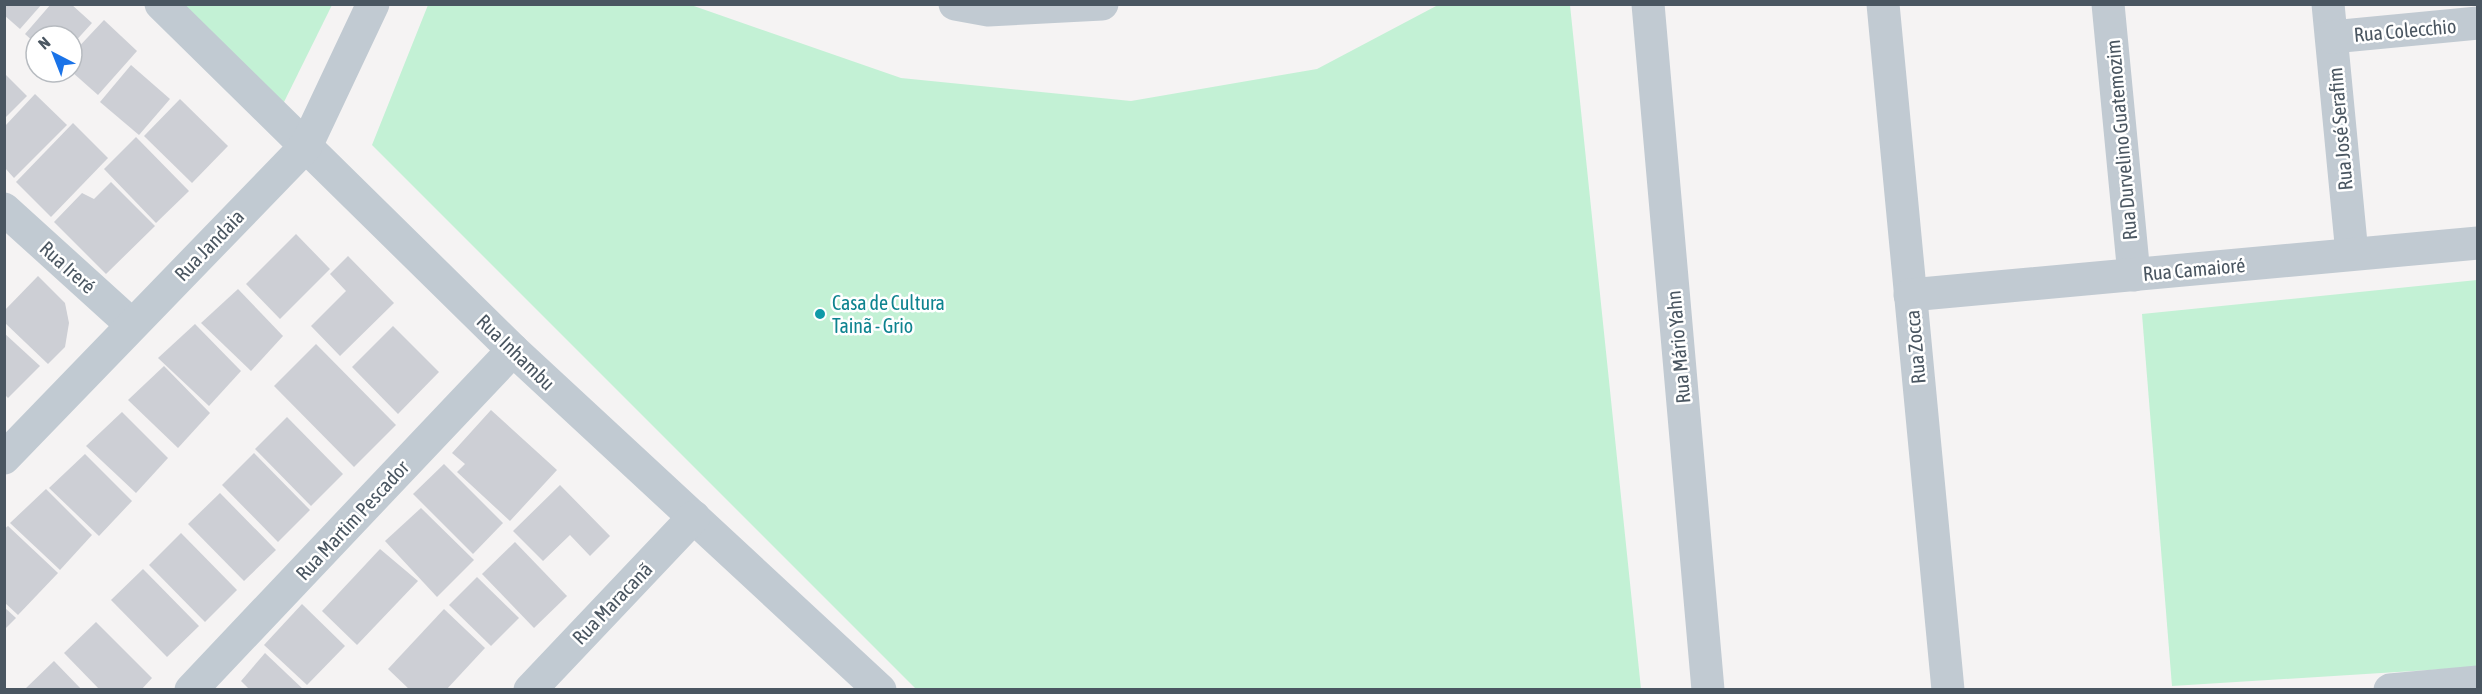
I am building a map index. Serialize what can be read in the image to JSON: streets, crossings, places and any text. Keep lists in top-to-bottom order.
{
  "streets": {
    "street": [
      "Rua Colecchio",
      "Rua José Serafim",
      "Rua Durvelino Guatemozim",
      "Rua Jandaia",
      "Rua Ireré",
      "Rua Camaioré",
      "Rua Mário Yahn",
      "Rua Zocca",
      "Rua Inhambu",
      "Rua Martim Pescador",
      "Rua Maracanã"
    ]
  },
  "crossings": [
    ["Rua Colecchio", "Rua José Serafim"],
    ["Rua José Serafim", "Rua Camaioré"],
    ["Rua Durvelino Guatemozim", "Rua Camaioré"],
    ["Rua Jandaia", "Rua Ireré"],
    ["Rua Jandaia", "Rua Inhambu"],
    ["Rua Camaioré", "Rua Zocca"],
    ["Rua Inhambu", "Rua Martim Pescador"],
    ["Rua Inhambu", "Rua Maracanã"]
  ],
  "places": ["Casa de Cultura Tainã - Grio"],
  "north": "top left"
}
